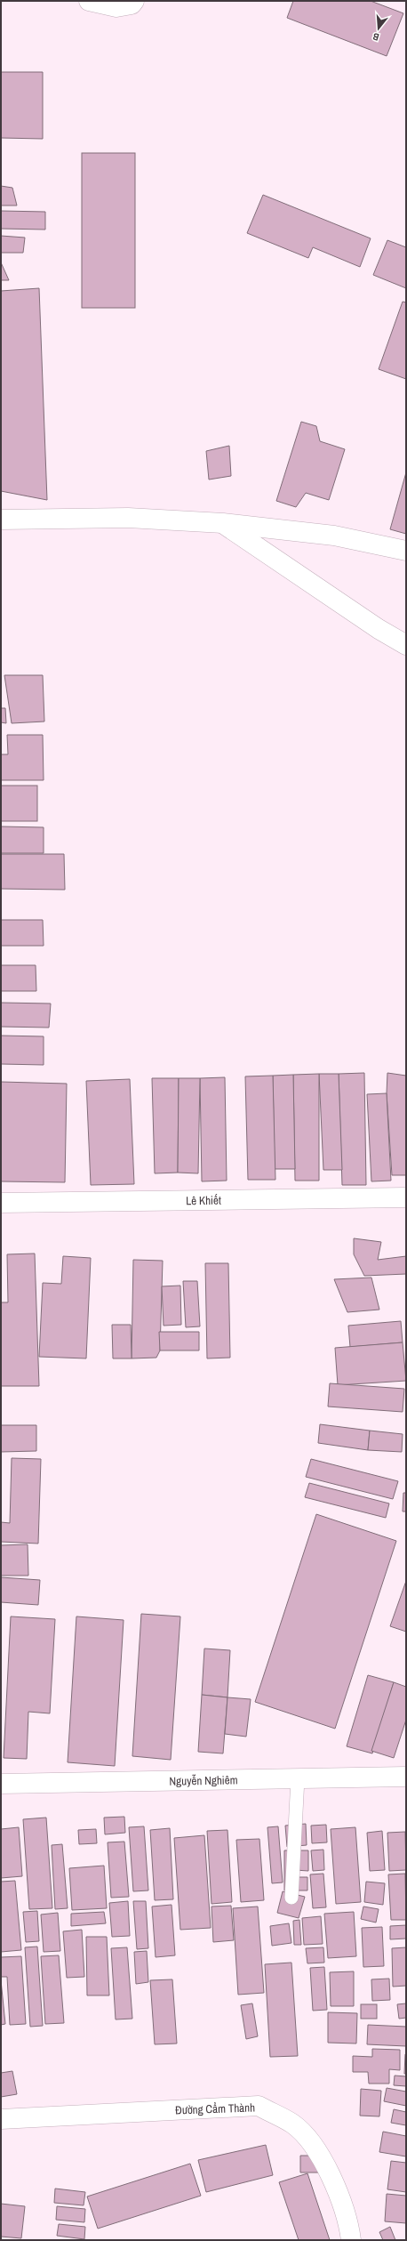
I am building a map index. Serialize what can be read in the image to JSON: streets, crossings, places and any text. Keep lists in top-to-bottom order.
{
  "streets": {
    "street": ["Lê Khiết", "Nguyễn Nghiêm", "Đường Cẩm Thành"]
  },
  "north": "bottom"
}
